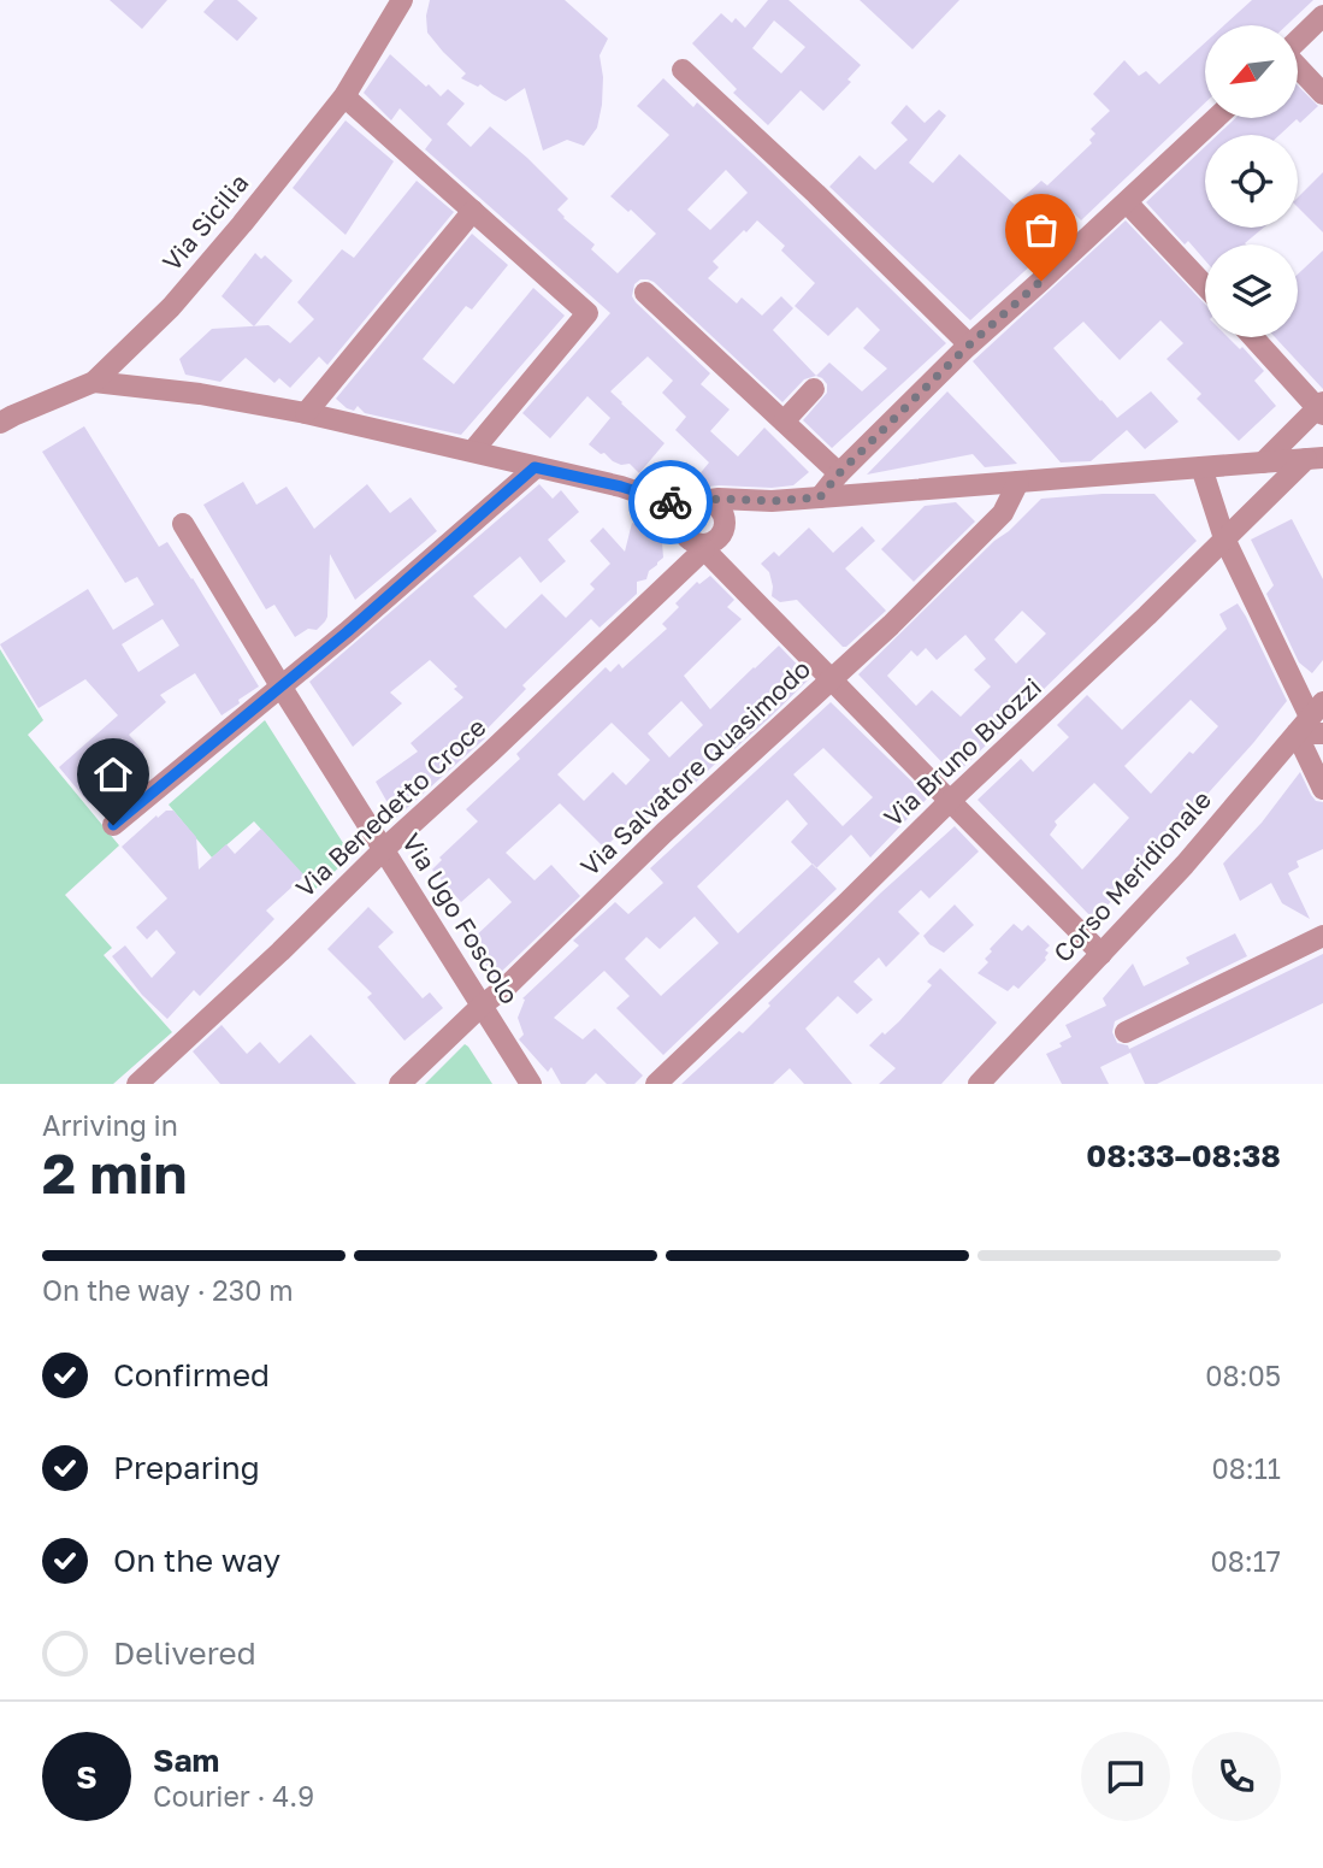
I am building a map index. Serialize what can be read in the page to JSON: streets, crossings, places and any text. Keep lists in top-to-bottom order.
{
  "streets": {
    "street": [
      "Via Sicilia",
      "Via Bruno Buozzi",
      "Via Salvatore Quasimodo",
      "Via Benedetto Croce",
      "Corso Meridionale",
      "Via Ugo Foscolo"
    ]
  },
  "crossings": [
    ["Via Salvatore Quasimodo", "Via Ugo Foscolo"],
    ["Via Benedetto Croce", "Via Ugo Foscolo"]
  ],
  "north": "bottom left",
  "page": {
    "heading": ["2 min", "Arriving in", "08:33–08:38"],
    "panel": ["Sam", "Courier · 4.9"],
    "bar": "On the way · 230 m",
    "list": [
      ["Confirmed", "08:05"],
      ["Preparing", "08:11"],
      ["On the way", "08:17"],
      "Delivered"
    ],
    "round": "S"
  }
}
